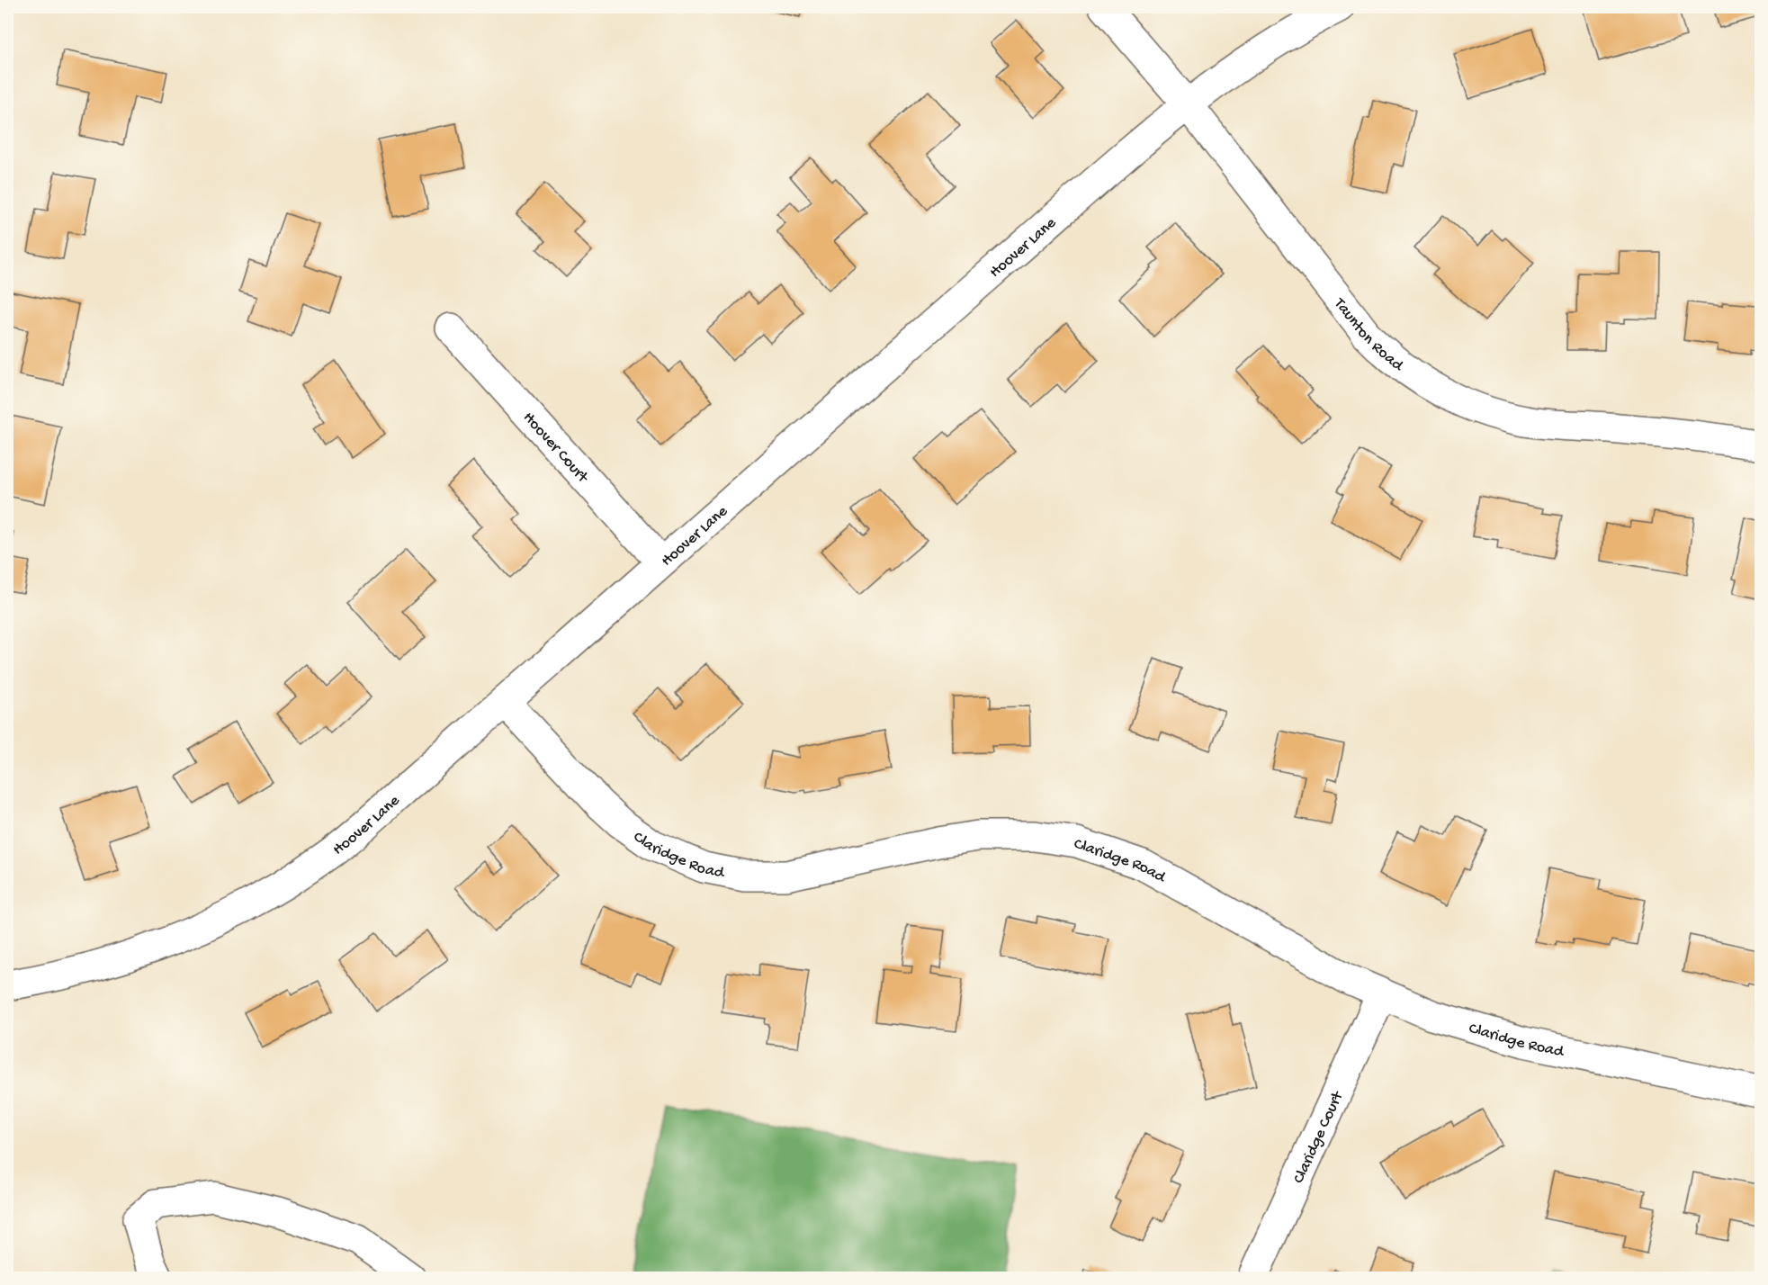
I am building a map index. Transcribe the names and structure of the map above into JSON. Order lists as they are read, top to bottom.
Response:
{
  "streets": {
    "street": [
      "Hoover Lane",
      "Taunton Road",
      "Hoover Court",
      "Claridge Road",
      "Claridge Court"
    ]
  },
  "crossings": [
    ["Hoover Lane", "Taunton Road"],
    ["Hoover Lane", "Hoover Court"],
    ["Hoover Lane", "Claridge Road"],
    ["Claridge Road", "Claridge Court"]
  ]
}
